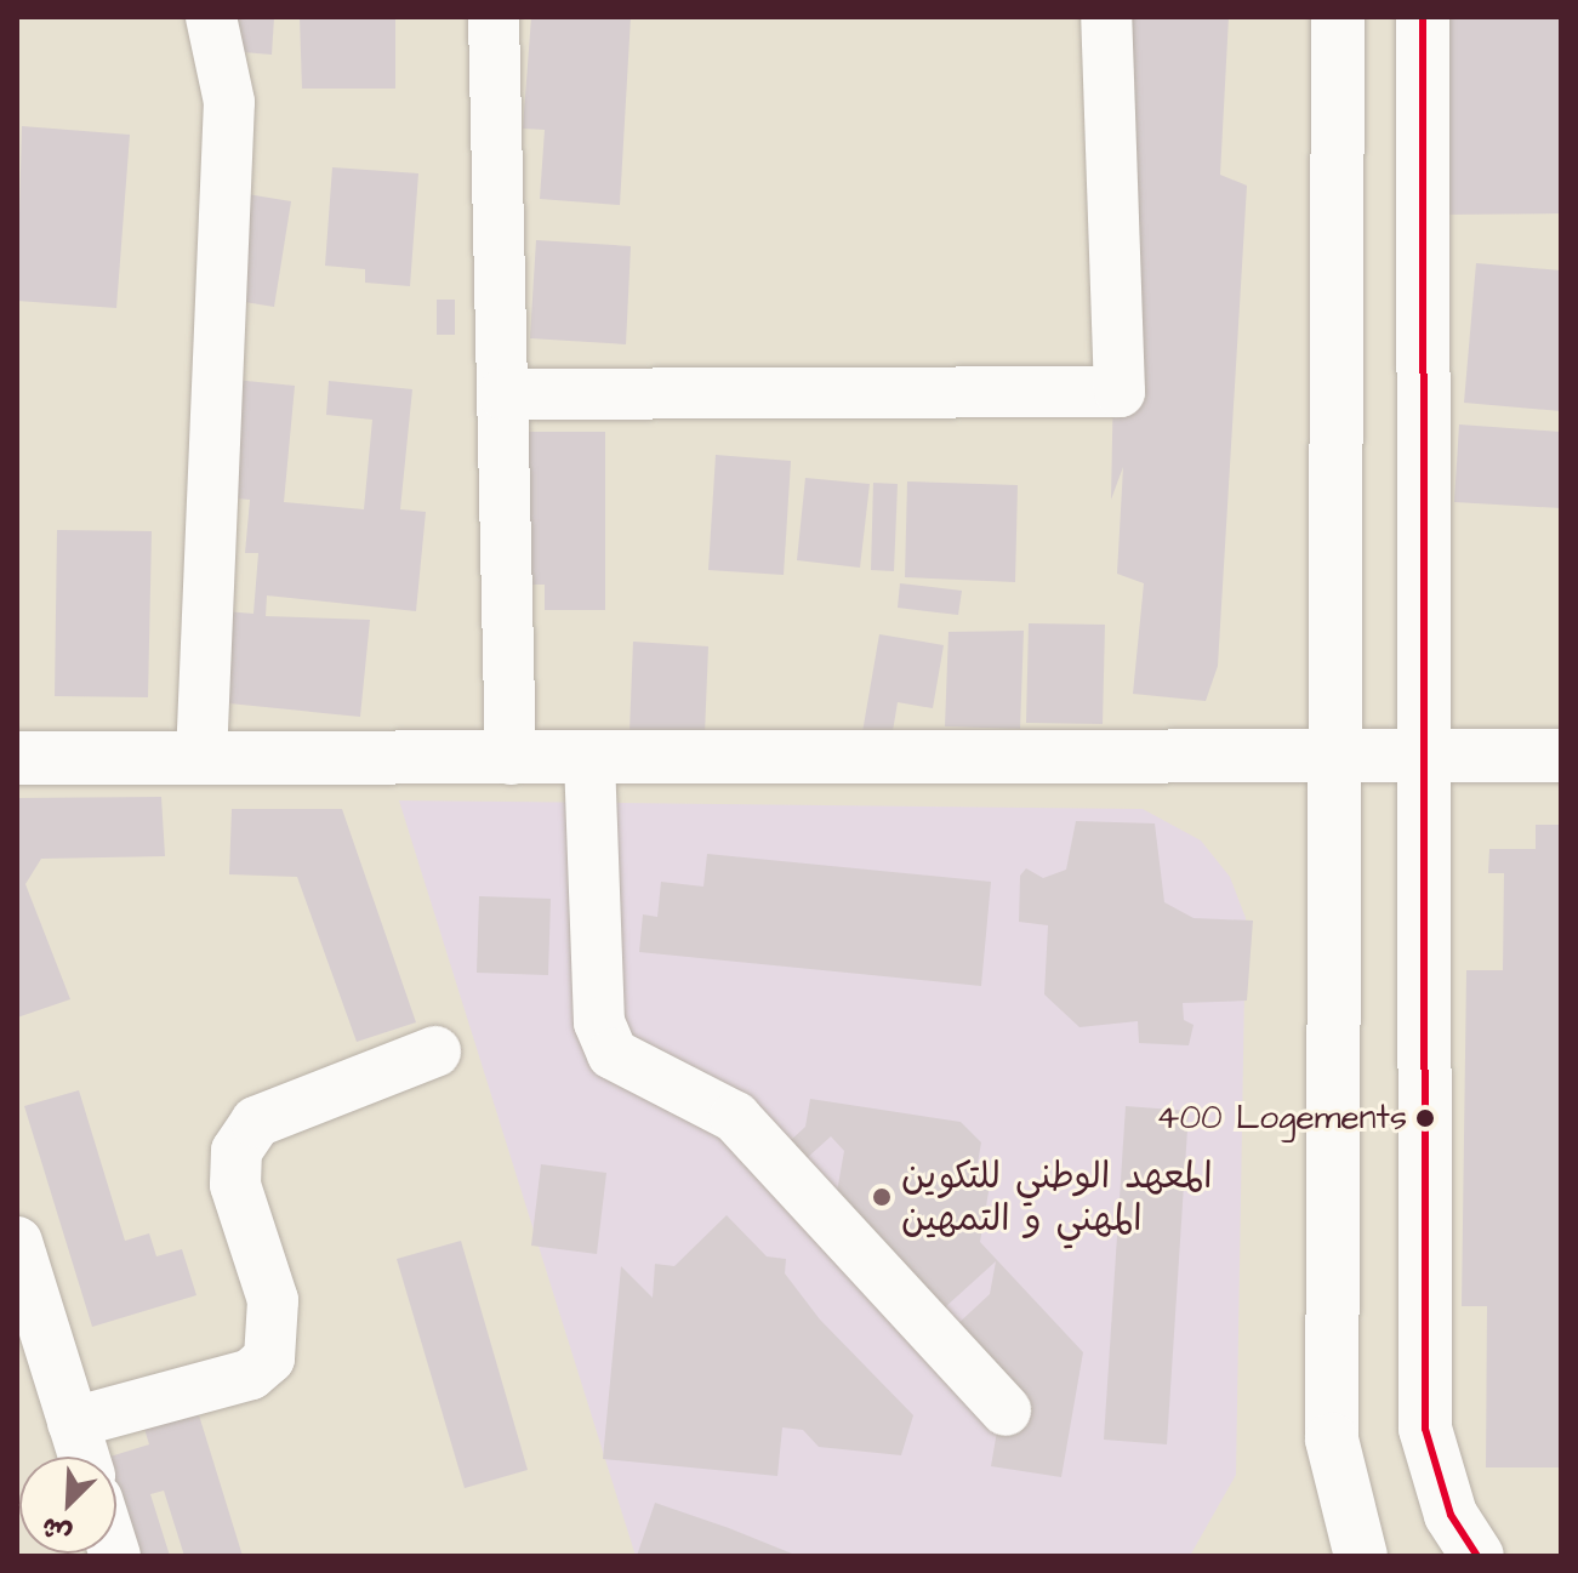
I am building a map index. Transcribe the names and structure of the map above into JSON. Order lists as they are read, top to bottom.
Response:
{
  "places": ["400 Logements", "المعهد الوطني للتكوين المهني و التمهين"],
  "north": "bottom left"
}
